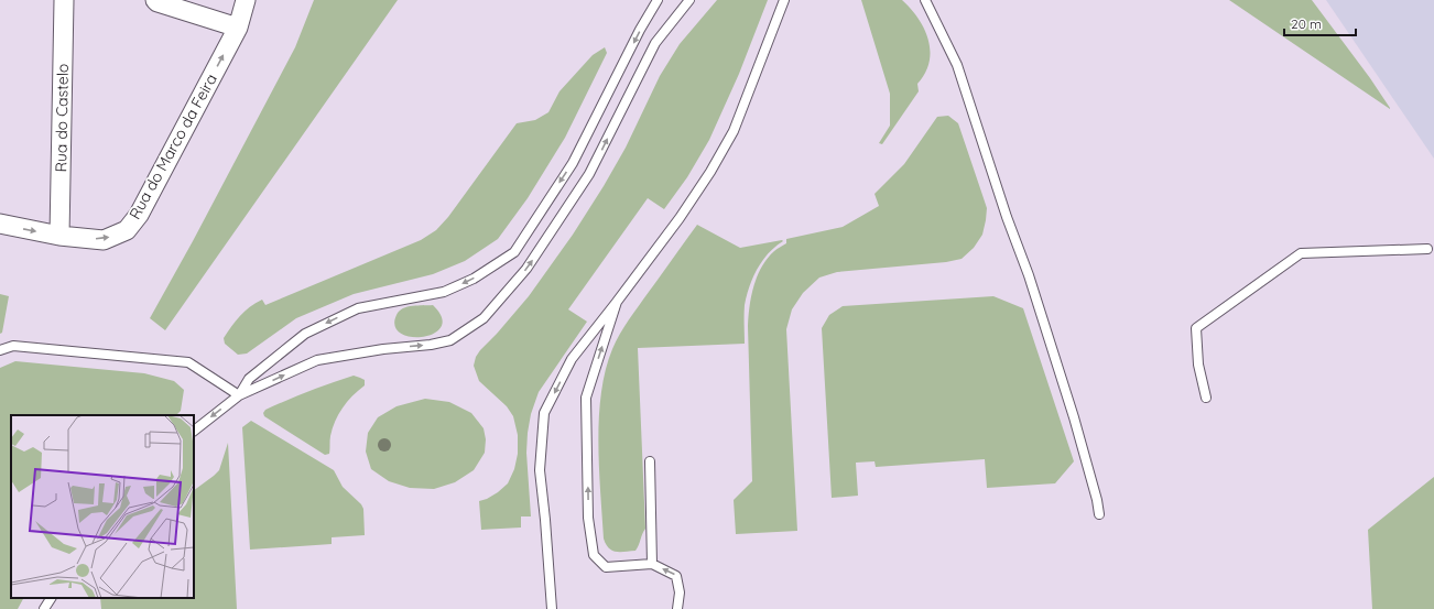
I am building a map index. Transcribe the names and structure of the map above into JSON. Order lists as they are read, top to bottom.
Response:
{
  "streets": {
    "street": ["Rua do Castelo", "Rua do Marco da Feira"]
  },
  "crossings": [
    ["Rua do Castelo", "Rua do Marco da Feira"]
  ],
  "one_way": ["Rua do Marco da Feira"],
  "scale_bar": "20 m"
}
